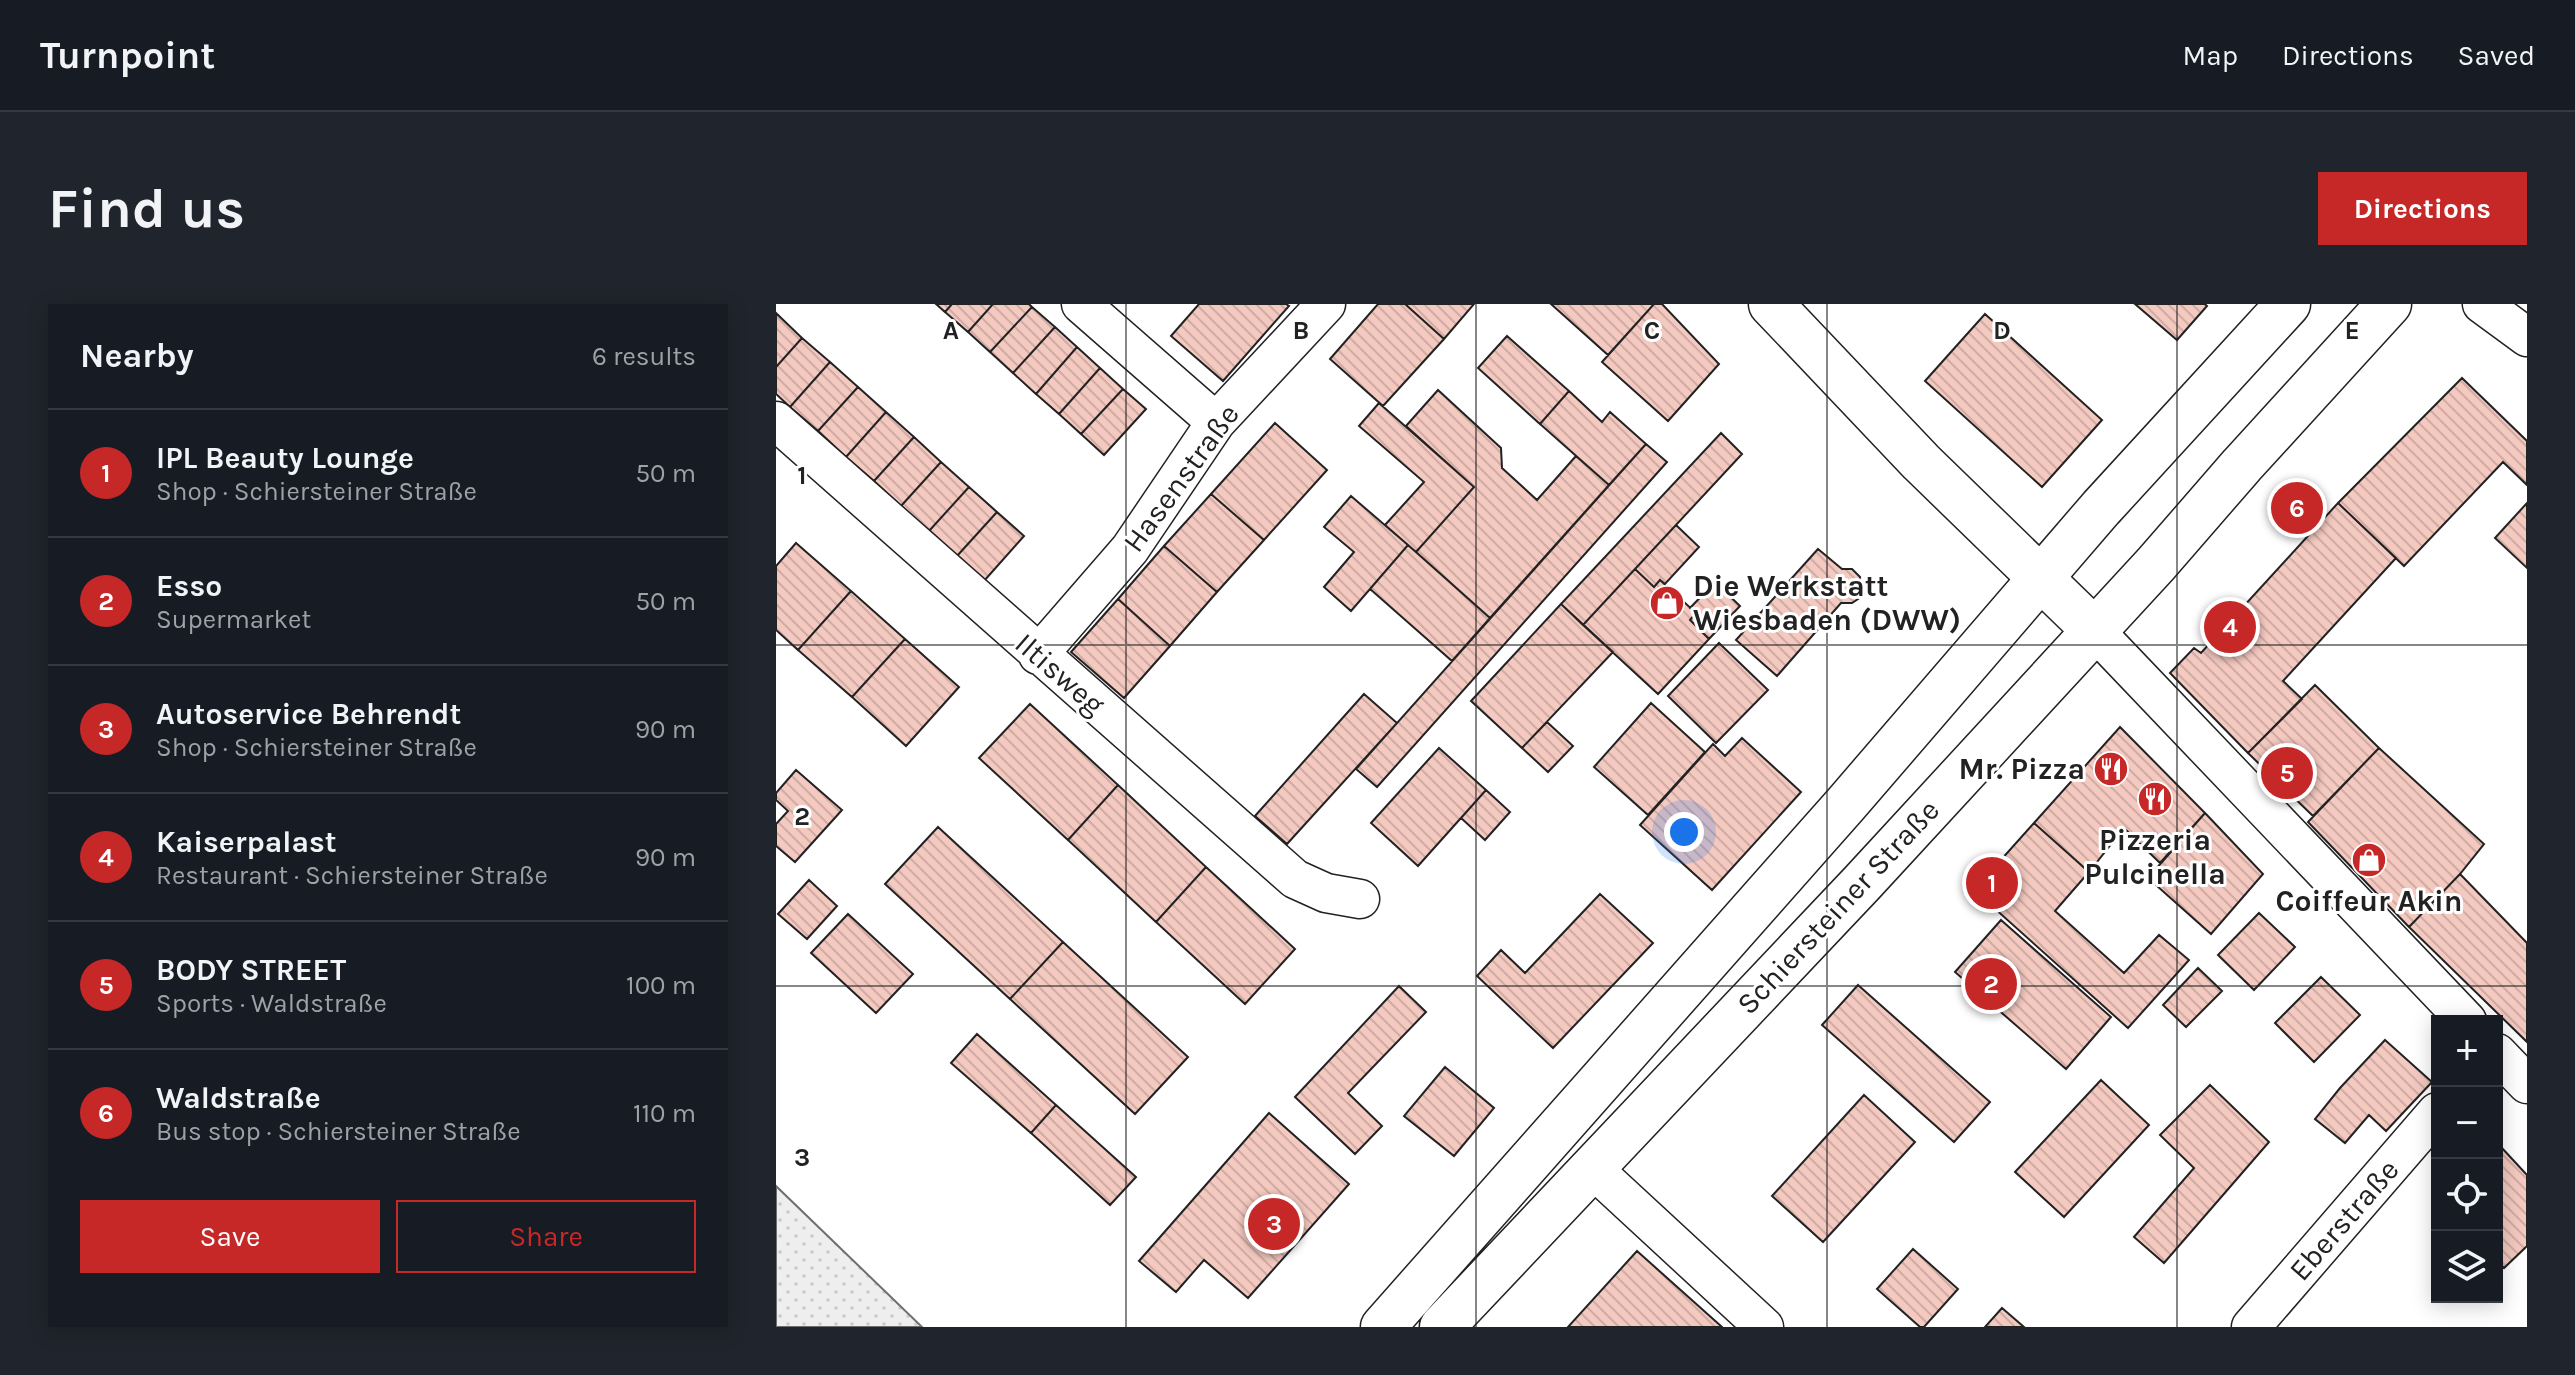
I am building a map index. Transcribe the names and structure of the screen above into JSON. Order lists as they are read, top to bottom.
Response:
{
  "streets": {
    "main road": ["Schiersteiner Straße"],
    "street": ["Hasenstraße", "Iltisweg", "Eberstraße"]
  },
  "crossings": [
    ["Hasenstraße", "Iltisweg"]
  ],
  "places": {
    "shop": ["Die Werkstatt Wiesbaden (DWW)", "Coiffeur Akin"],
    "restaurant": ["Mr. Pizza", "Pizzeria Pulcinella"]
  },
  "page": {
    "header": "Turnpoint",
    "nav": ["Map", "Directions", "Saved"],
    "buttons": [
      "Directions",
      ["Save", "Share"]
    ],
    "title": "Find us",
    "heading": ["Nearby", "6 results"],
    "list": [
      {
        "mark": "1",
        "name": "IPL Beauty Lounge",
        "note": "Shop · Schiersteiner Straße",
        "value": "50 m"
      },
      {
        "mark": "2",
        "name": "Esso",
        "note": "Supermarket",
        "value": "50 m"
      },
      {
        "mark": "3",
        "name": "Autoservice Behrendt",
        "note": "Shop · Schiersteiner Straße",
        "value": "90 m"
      },
      {
        "mark": "4",
        "name": "Kaiserpalast",
        "note": "Restaurant · Schiersteiner Straße",
        "value": "90 m"
      },
      {
        "mark": "5",
        "name": "BODY STREET",
        "note": "Sports · Waldstraße",
        "value": "100 m"
      },
      {
        "mark": "6",
        "name": "Waldstraße",
        "note": "Bus stop · Schiersteiner Straße",
        "value": "110 m"
      }
    ],
    "pins": [
      "6",
      "4",
      "5",
      "1",
      "2",
      "3"
    ],
    "map_buttons": ["+", "−"]
  },
  "grid": {
    "columns": [
      "A",
      "B",
      "C",
      "D",
      "E"
    ],
    "rows": ["1", "2", "3"]
  }
}
